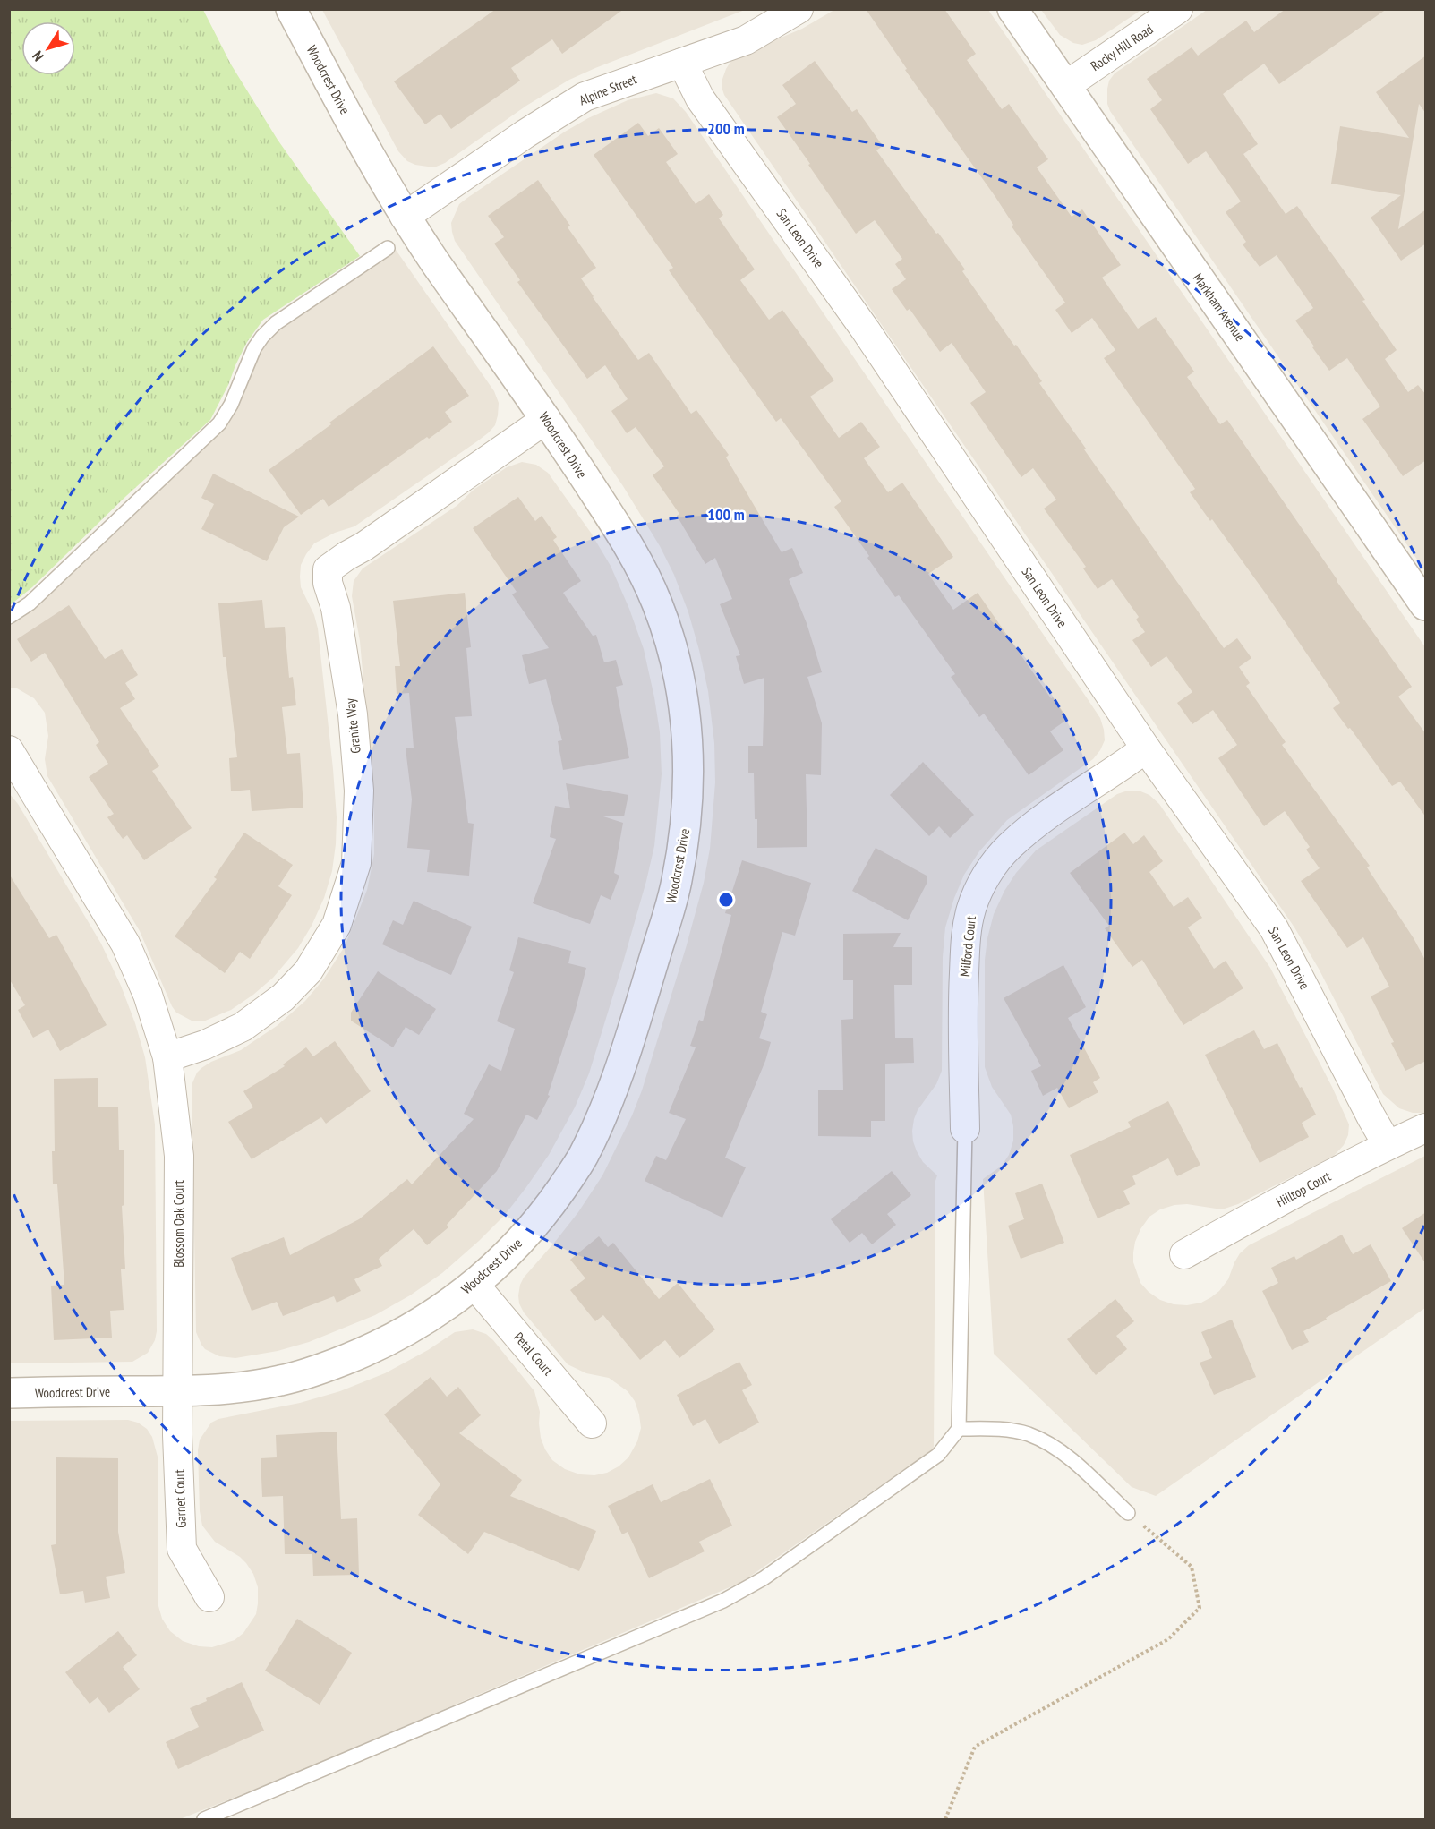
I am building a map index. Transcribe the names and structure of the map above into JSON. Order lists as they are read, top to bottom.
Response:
{
  "streets": {
    "street": [
      "Rocky Hill Road",
      "Woodcrest Drive",
      "Alpine Street",
      "San Leon Drive",
      "Markham Avenue",
      "Granite Way",
      "Milford Court",
      "Hilltop Court",
      "Blossom Oak Court",
      "Petal Court",
      "Garnet Court"
    ]
  },
  "crossings": [
    ["Rocky Hill Road", "Markham Avenue"],
    ["Woodcrest Drive", "Alpine Street"],
    ["Woodcrest Drive", "Granite Way"],
    ["Woodcrest Drive", "Blossom Oak Court"],
    ["Woodcrest Drive", "Petal Court"],
    ["Woodcrest Drive", "Garnet Court"],
    ["Alpine Street", "San Leon Drive"],
    ["San Leon Drive", "Milford Court"],
    ["San Leon Drive", "Hilltop Court"],
    ["Granite Way", "Blossom Oak Court"],
    ["Blossom Oak Court", "Garnet Court"]
  ],
  "north": "bottom left",
  "rings": ["200 m", "100 m"]
}
